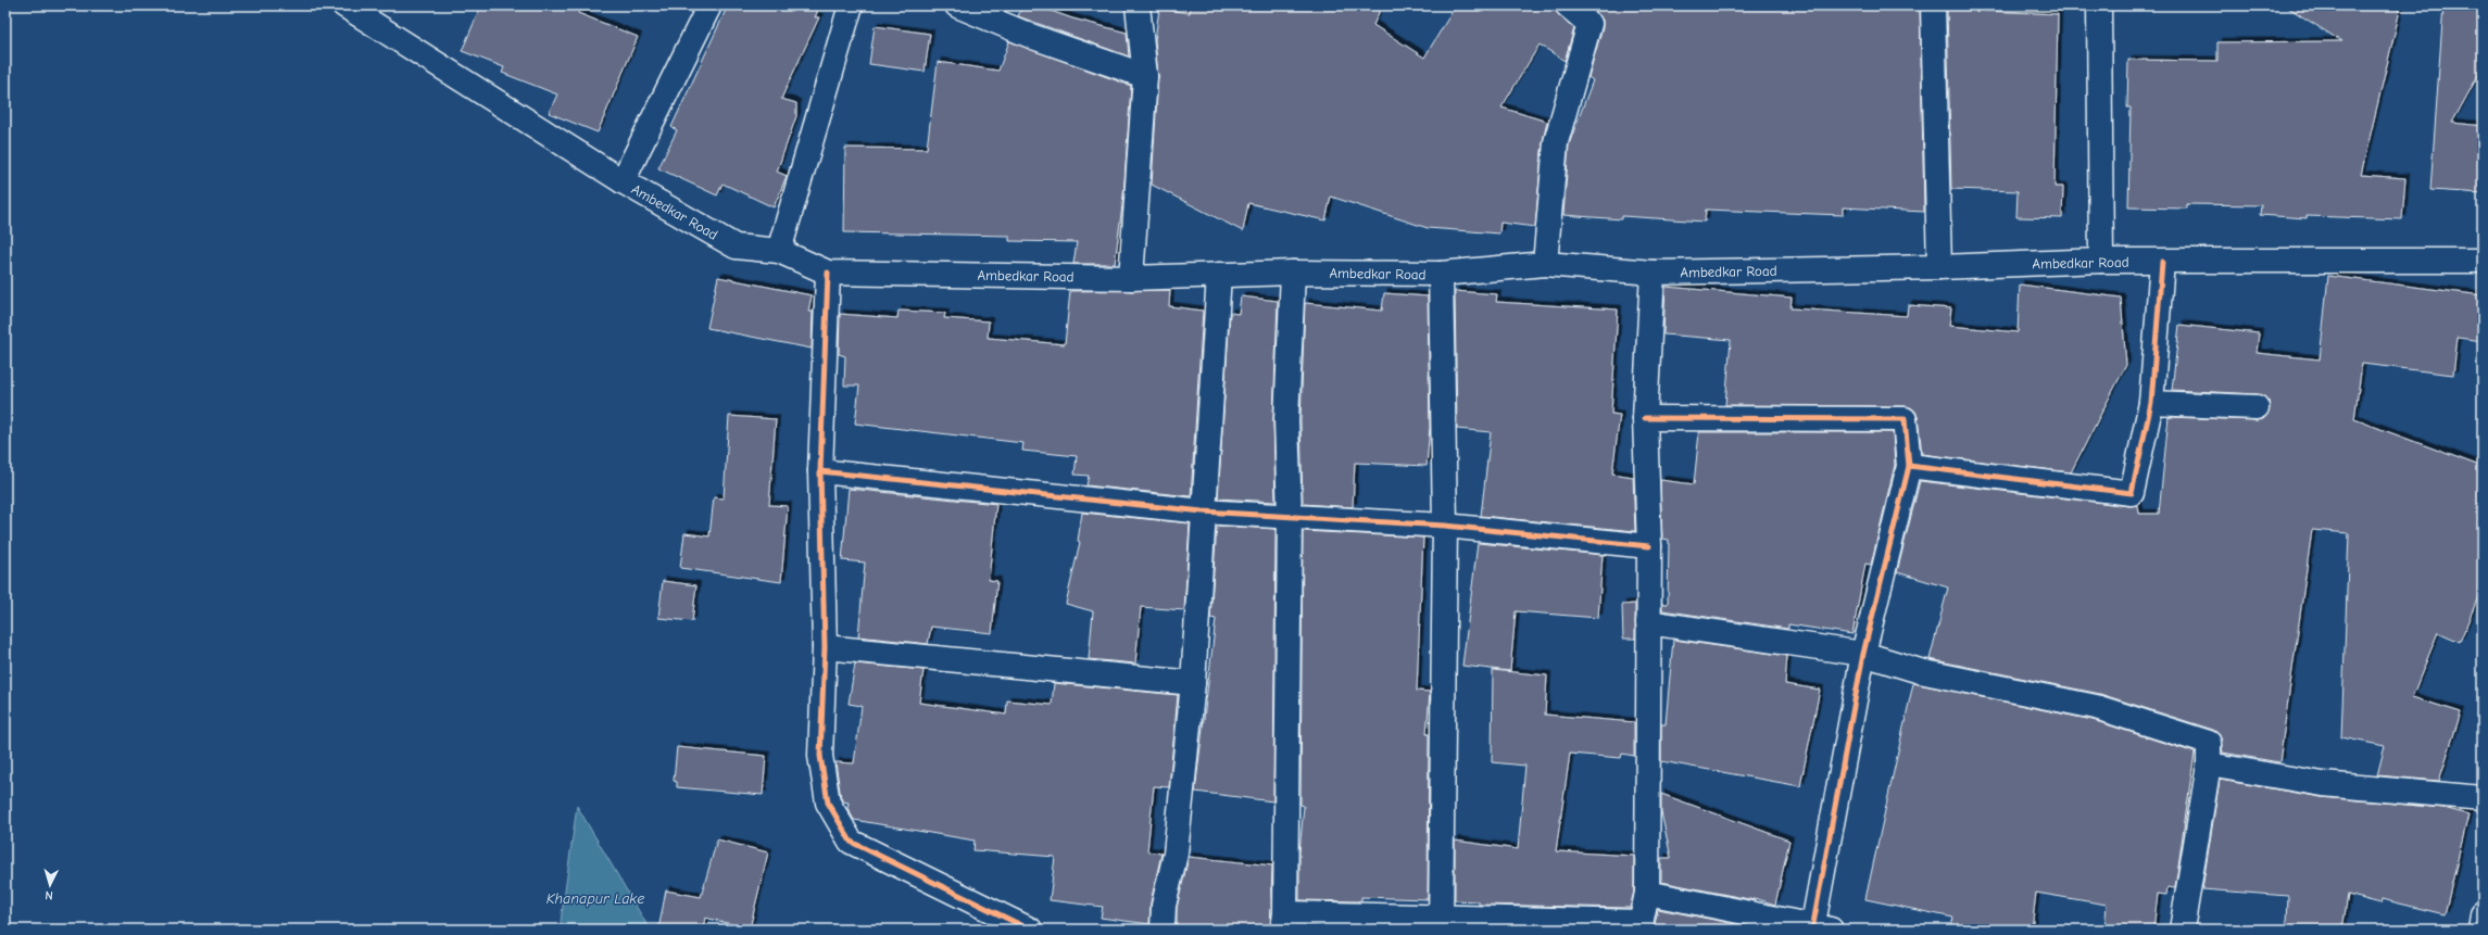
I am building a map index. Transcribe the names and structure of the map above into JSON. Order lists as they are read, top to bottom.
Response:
{
  "streets": {
    "street": ["Ambedkar Road"]
  },
  "water": ["Khanapur Lake"],
  "north": "bottom"
}
